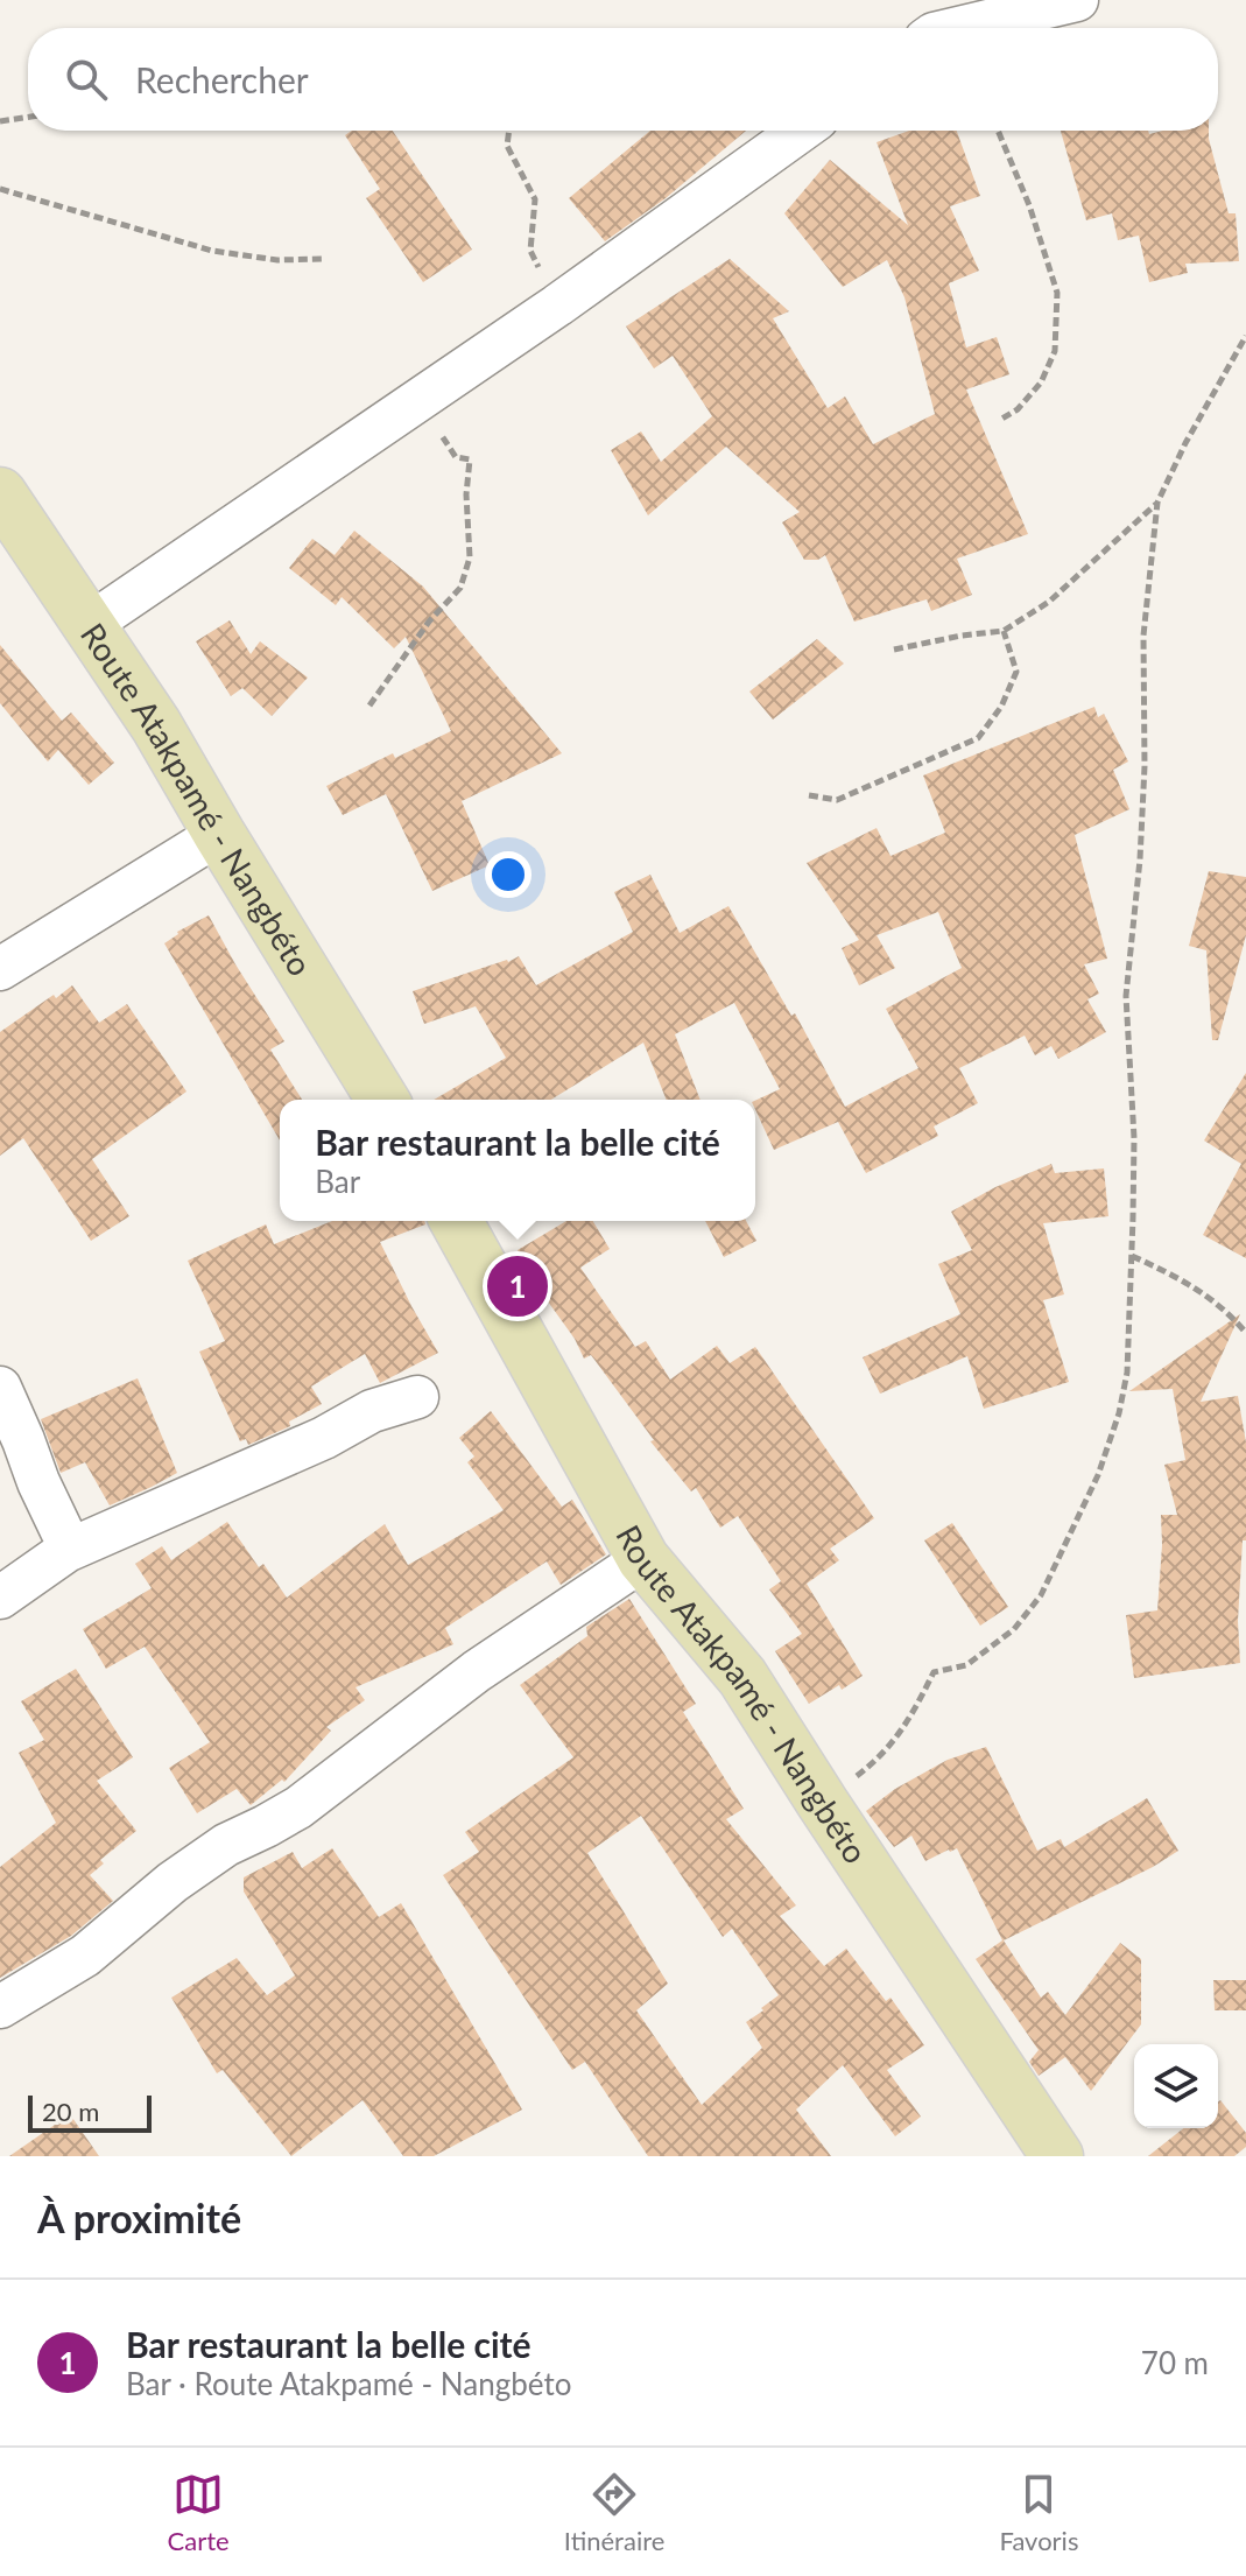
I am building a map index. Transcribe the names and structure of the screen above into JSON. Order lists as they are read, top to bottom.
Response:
{
  "streets": {
    "main road": ["Route Atakpamé - Nangbéto"]
  },
  "scale_bar": "20 m",
  "page": {
    "search": "Rechercher",
    "popup": ["Bar restaurant la belle cité", "Bar"],
    "pins": "1",
    "scale": "20 m",
    "heading": "À proximité",
    "list": [
      {
        "mark": "1",
        "name": "Bar restaurant la belle cité",
        "note": "Bar · Route Atakpamé - Nangbéto",
        "value": "70 m"
      }
    ],
    "nav": ["Carte", "Itinéraire", "Favoris"]
  }
}
